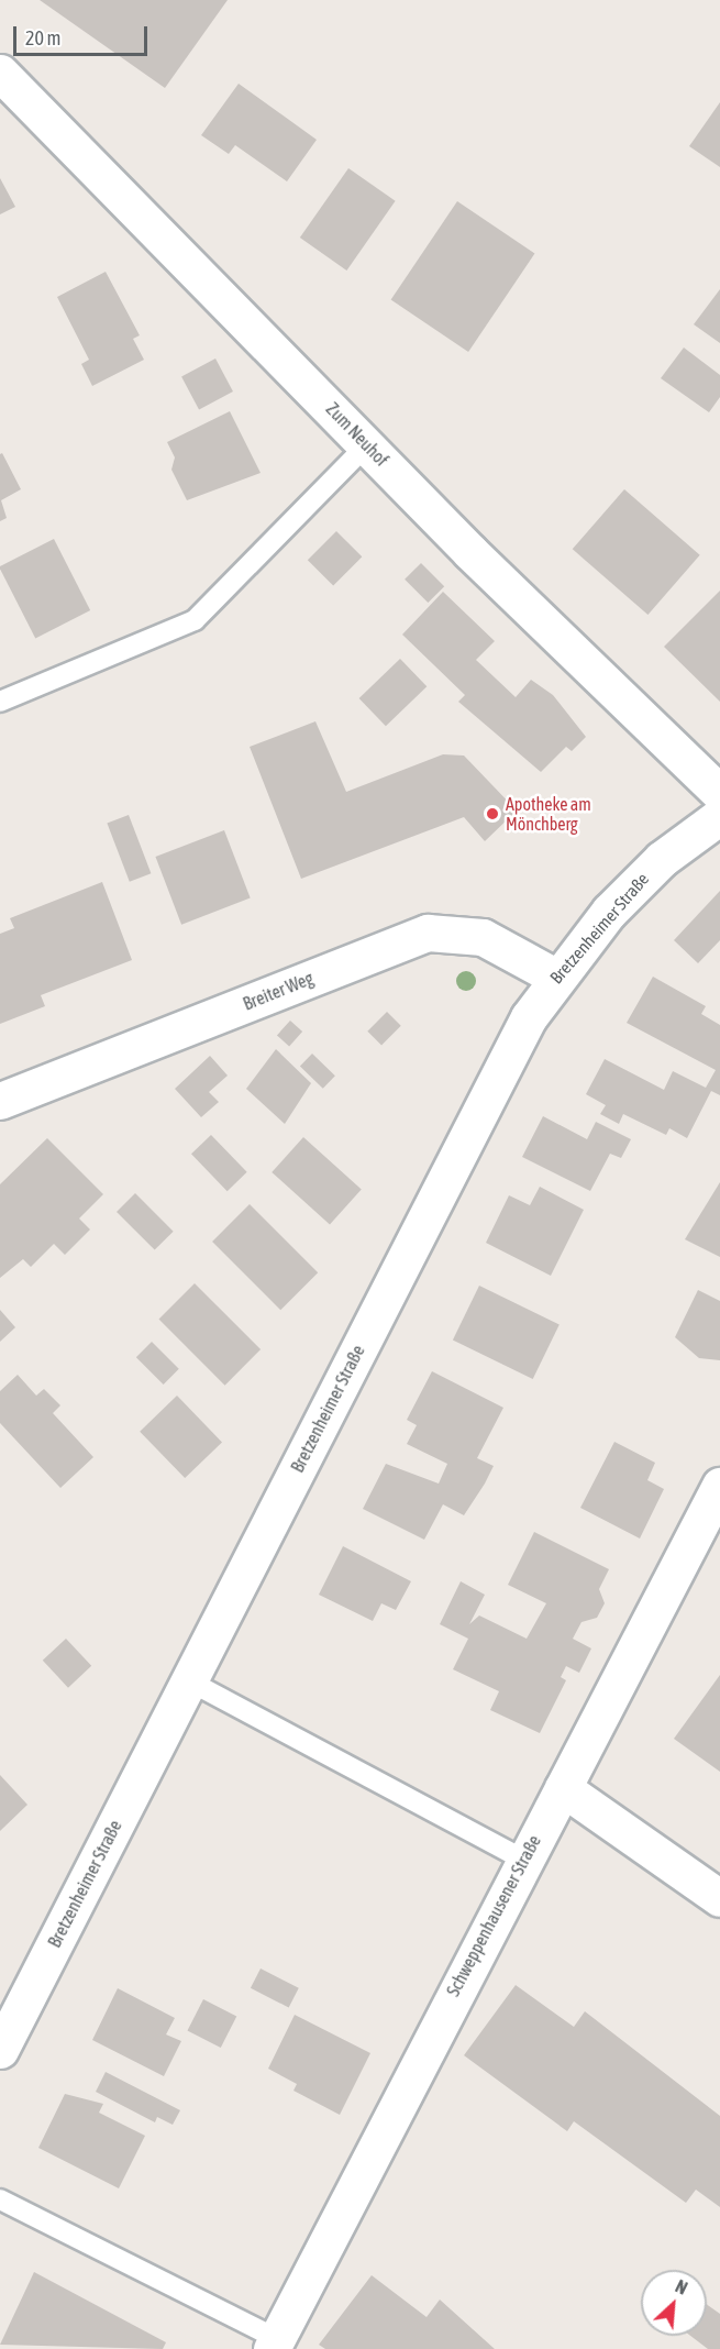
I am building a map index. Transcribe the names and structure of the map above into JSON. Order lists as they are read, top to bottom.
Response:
{
  "streets": {
    "street": [
      "Zum Neuhof",
      "Bretzenheimer Straße",
      "Breiter Weg",
      "Schweppenhausener Straße"
    ]
  },
  "crossings": [
    ["Bretzenheimer Straße", "Breiter Weg"]
  ],
  "places": ["Apotheke am Mönchberg"],
  "scale_bar": "20 m",
  "north": "top right"
}
